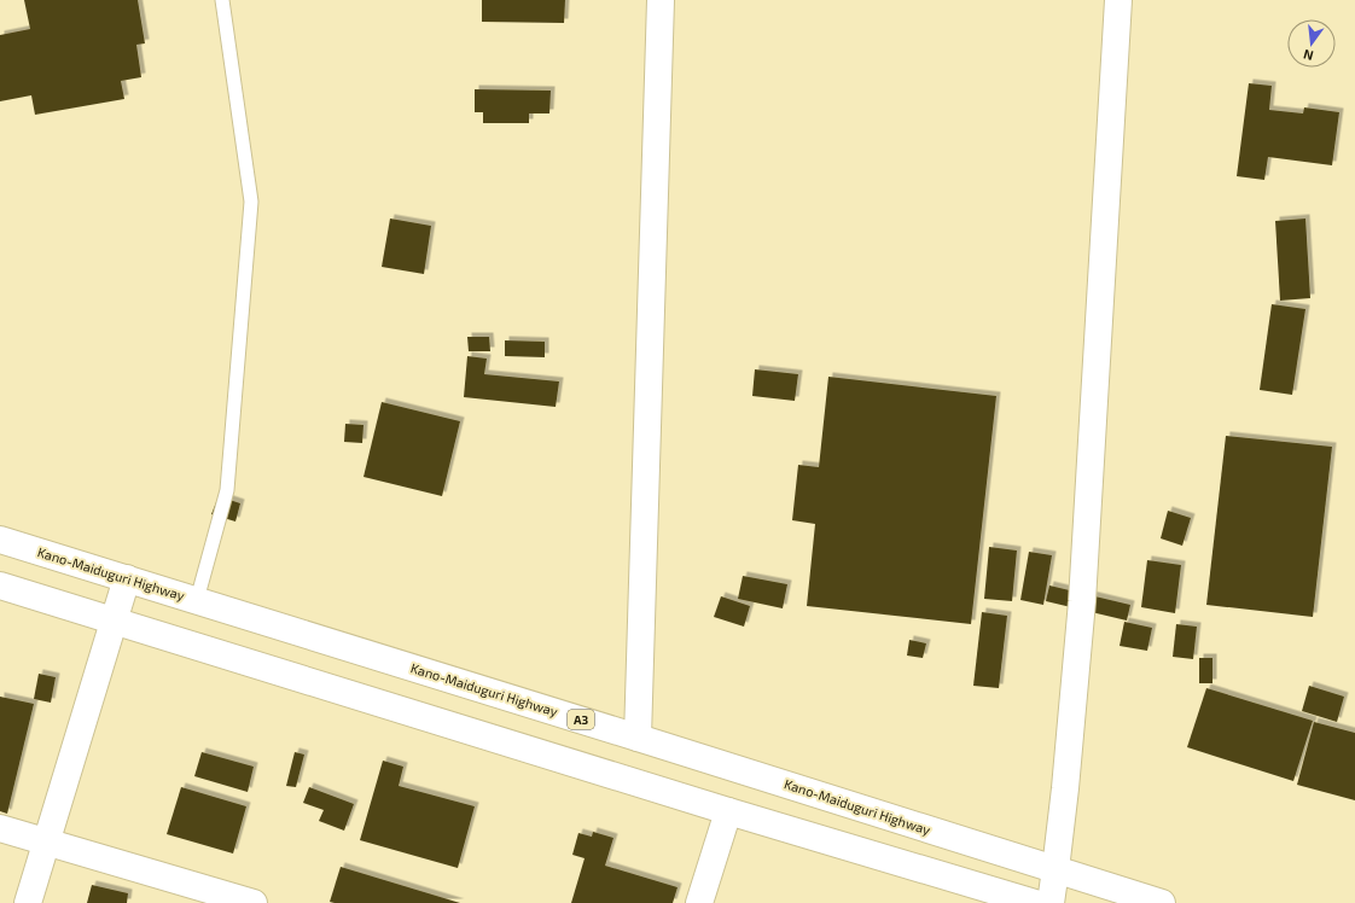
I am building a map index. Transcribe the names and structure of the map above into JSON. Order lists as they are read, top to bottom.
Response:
{
  "streets": {
    "main road": ["Kano-Maiduguri Highway", "A3"]
  },
  "north": "bottom"
}
